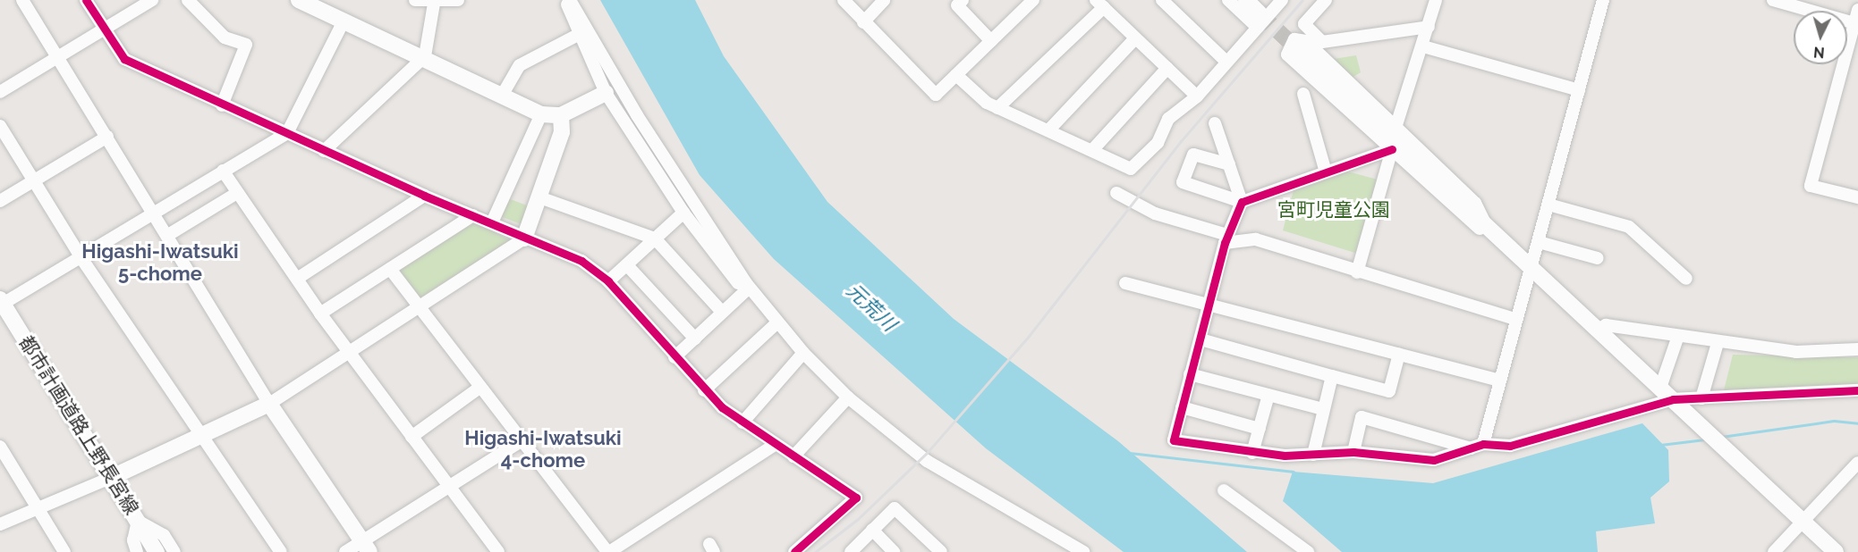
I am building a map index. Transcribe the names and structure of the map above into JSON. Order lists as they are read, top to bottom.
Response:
{
  "streets": {
    "street": ["都市計画道路上野長宮線"]
  },
  "districts": ["Higashi-Iwatsuki 5-chome", "Higashi-Iwatsuki 4-chome"],
  "water": ["元荒川"],
  "parks": ["宮町児童公園"],
  "north": "bottom"
}
